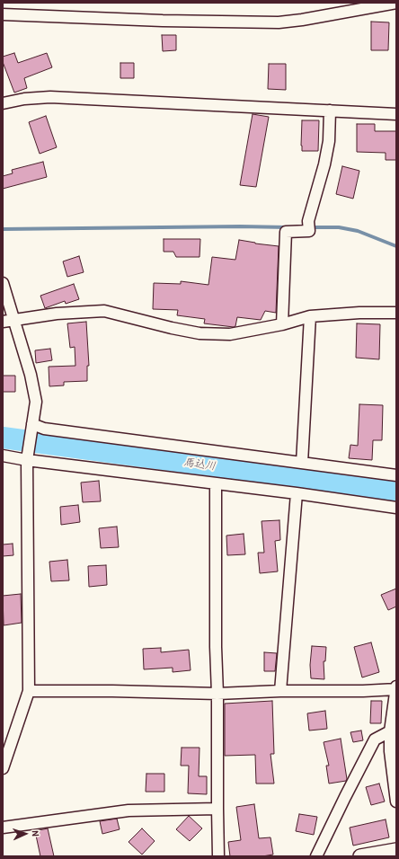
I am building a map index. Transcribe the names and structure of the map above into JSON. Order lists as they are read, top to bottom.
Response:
{
  "water": ["馬込川"],
  "north": "right"
}
